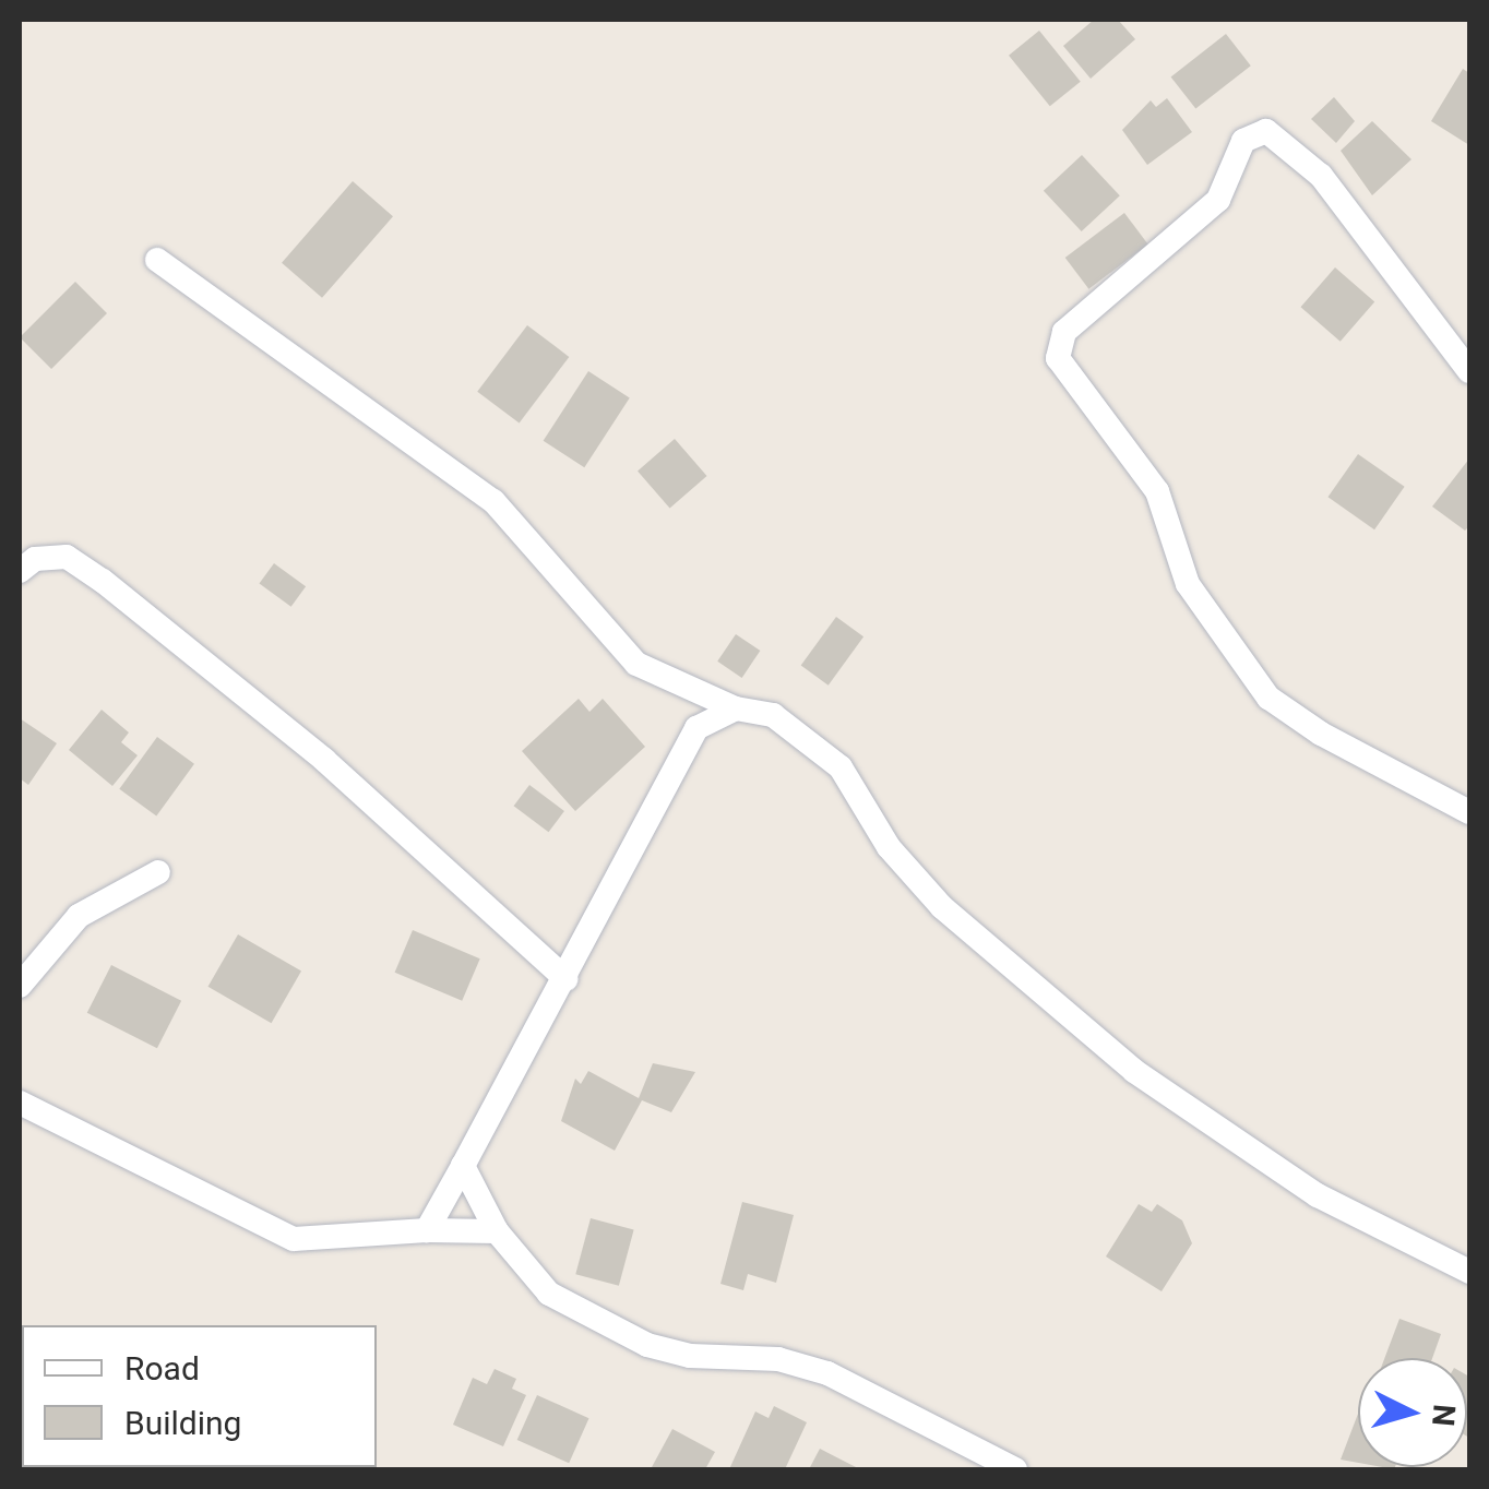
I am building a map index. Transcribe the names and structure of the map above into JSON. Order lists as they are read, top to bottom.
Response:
{
  "legend": ["Road", "Building"],
  "north": "right"
}
